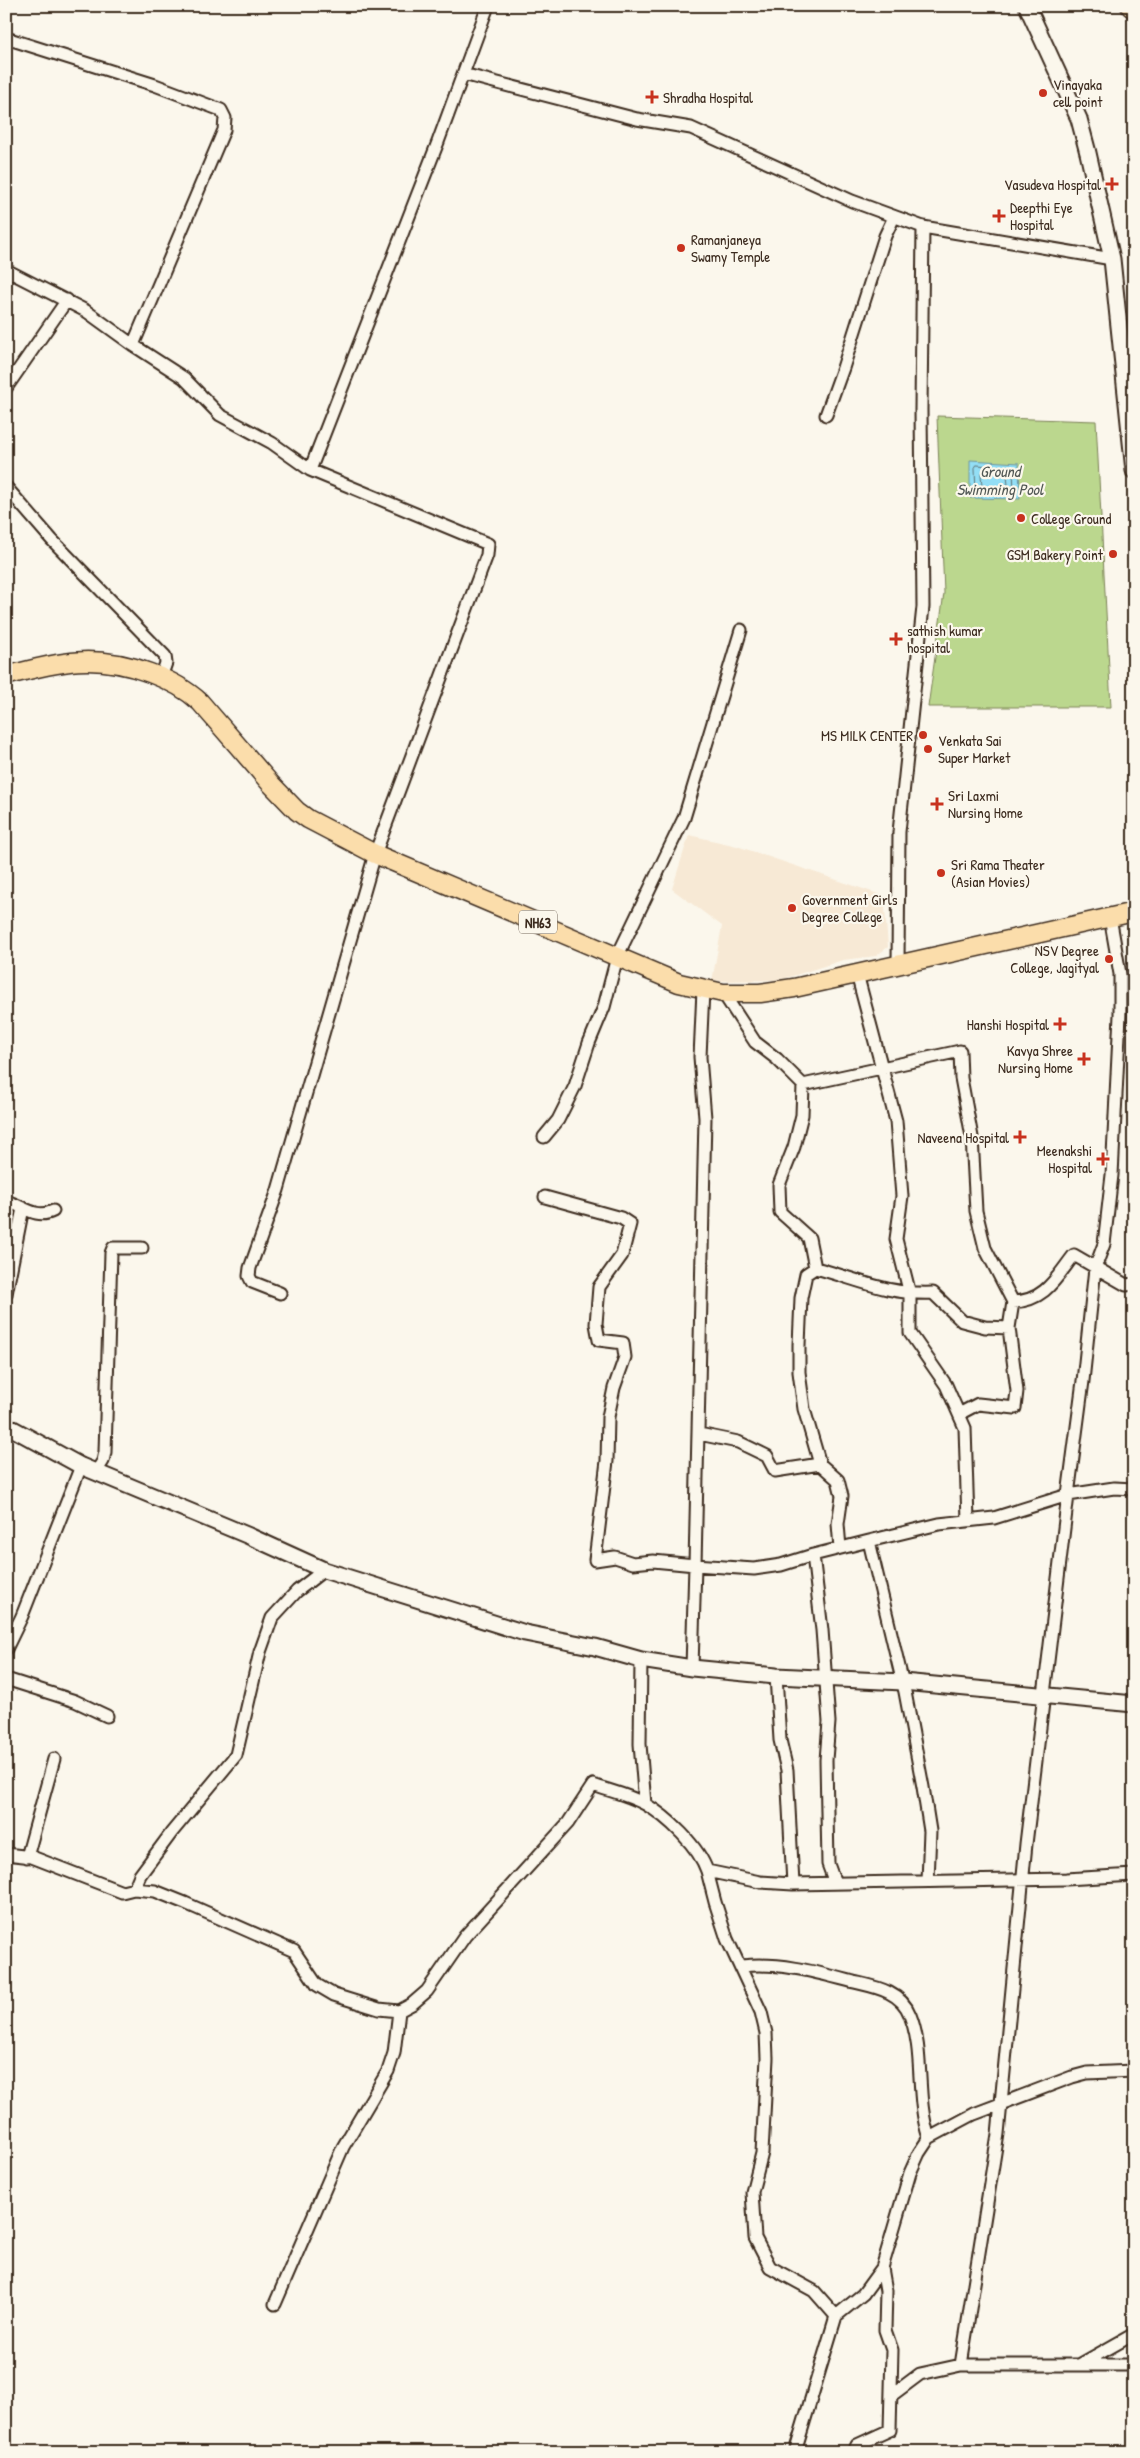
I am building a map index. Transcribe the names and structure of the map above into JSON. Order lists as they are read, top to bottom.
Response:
{
  "streets": {
    "main road": ["NH63"]
  },
  "water": ["Ground Swimming Pool"],
  "places": {
    "other": [
      "Vinayaka cell point",
      "Ramanjaneya Swamy Temple",
      "College Ground",
      "GSM Bakery Point",
      "MS MILK CENTER",
      "Venkata Sai Super Market",
      "Sri Rama Theater (Asian Movies)",
      "Government Girls Degree College",
      "NSV Degree College, Jagityal"
    ],
    "health": [
      "Shradha Hospital",
      "Vasudeva Hospital",
      "Deepthi Eye Hospital",
      "sathish kumar hospital",
      "Sri Laxmi Nursing Home",
      "Hanshi Hospital",
      "Kavya Shree Nursing Home",
      "Naveena Hospital",
      "Meenakshi Hospital"
    ]
  }
}
